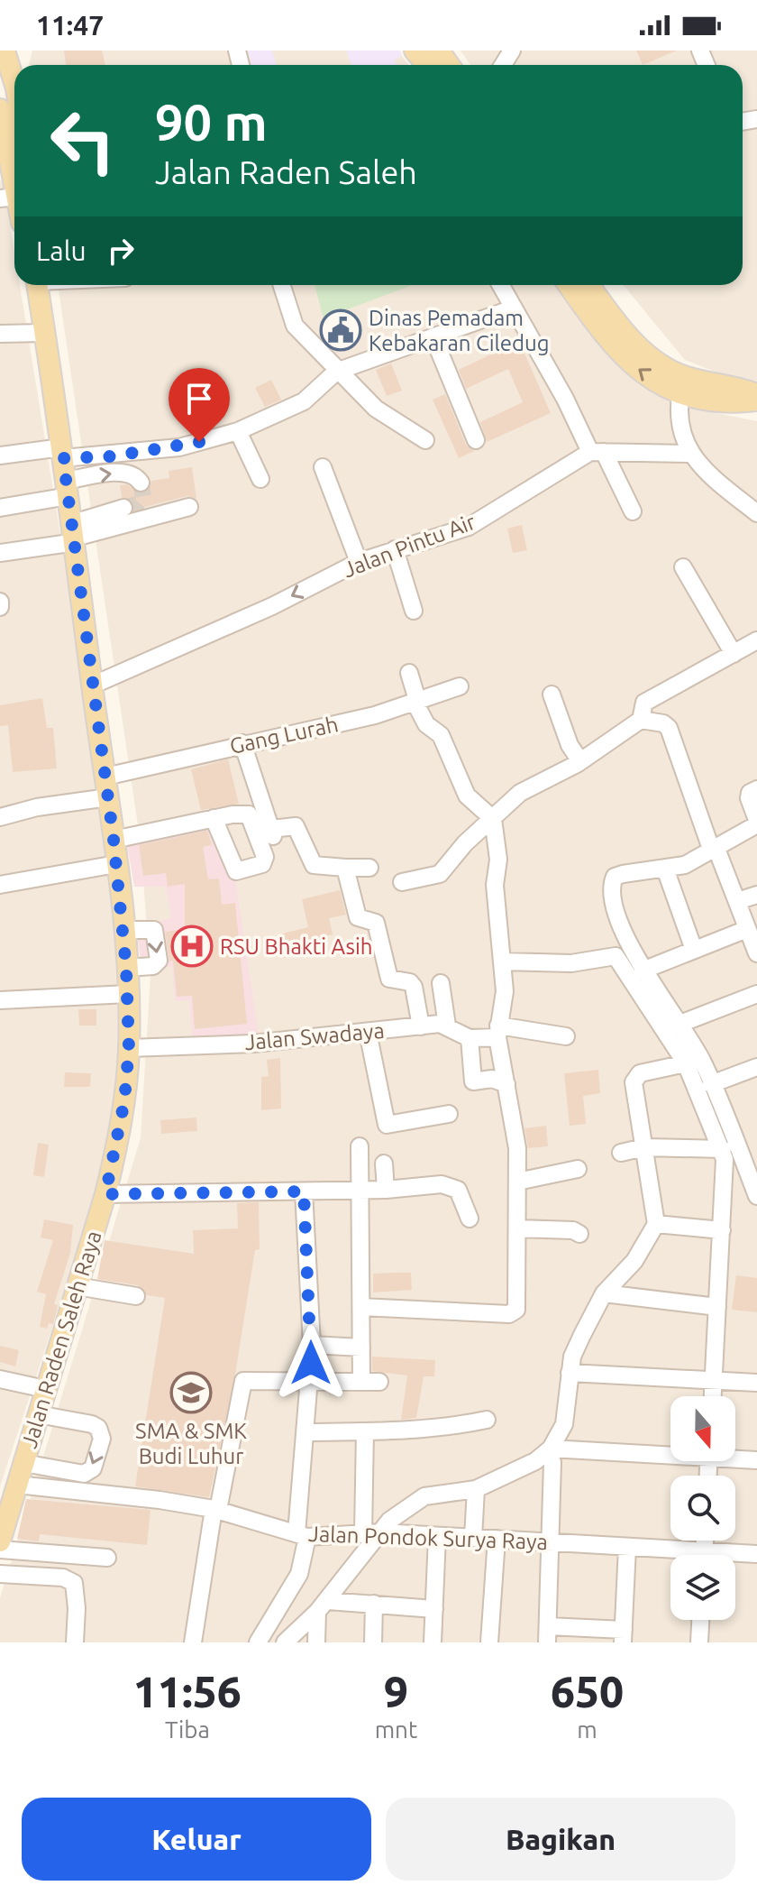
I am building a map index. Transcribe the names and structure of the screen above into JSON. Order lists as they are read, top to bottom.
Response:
{
  "streets": {
    "main road": ["Jalan Raden Saleh Raya"],
    "street": [
      "Jalan Pintu Air",
      "Gang Lurah",
      "Jalan Swadaya",
      "Jalan Pondok Surya Raya"
    ]
  },
  "crossings": [
    ["Jalan Pintu Air", "Jalan Raden Saleh Raya"],
    ["Gang Lurah", "Jalan Raden Saleh Raya"],
    ["Jalan Swadaya", "Jalan Raden Saleh Raya"],
    ["Jalan Raden Saleh Raya", "Jalan Pondok Surya Raya"]
  ],
  "places": {
    "public building": ["Dinas Pemadam Kebakaran Ciledug"],
    "hospital": ["RSU Bhakti Asih"],
    "school or university": ["SMA & SMK Budi Luhur"]
  },
  "north": "bottom",
  "page": {
    "status": "11:47",
    "turn": ["90 m", "Jalan Raden Saleh"],
    "then": "Lalu",
    "eta": [
      "11:56",
      "Tiba",
      "9",
      "mnt",
      "650",
      "m"
    ],
    "buttons": ["Keluar", "Bagikan"]
  }
}
